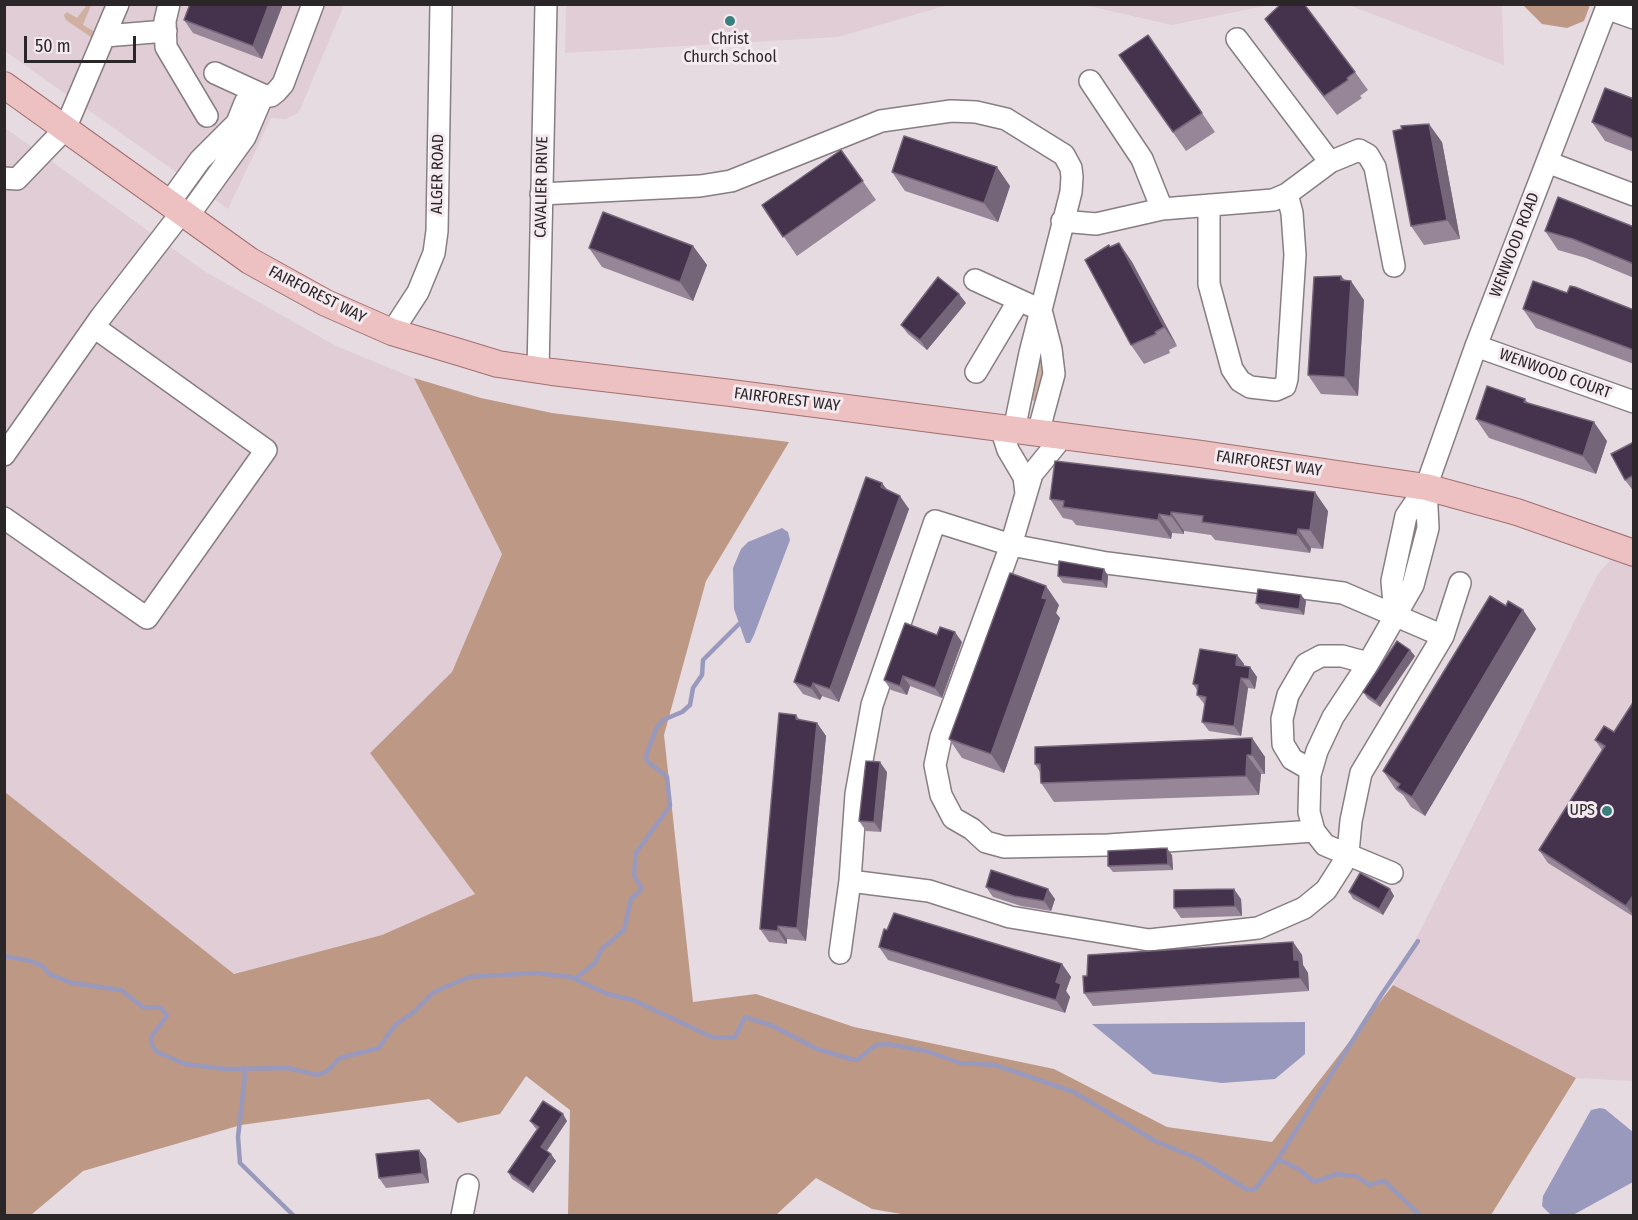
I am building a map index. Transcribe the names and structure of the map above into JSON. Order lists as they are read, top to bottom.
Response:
{
  "streets": {
    "main road": ["FAIRFOREST WAY"],
    "street": [
      "ALGER ROAD",
      "CAVALIER DRIVE",
      "WENWOOD ROAD",
      "WENWOOD COURT"
    ]
  },
  "crossings": [
    ["ALGER ROAD", "FAIRFOREST WAY"],
    ["CAVALIER DRIVE", "FAIRFOREST WAY"],
    ["WENWOOD ROAD", "FAIRFOREST WAY"],
    ["WENWOOD ROAD", "WENWOOD COURT"]
  ],
  "places": ["Christ Church School", "UPS"],
  "scale_bar": "50 m"
}
